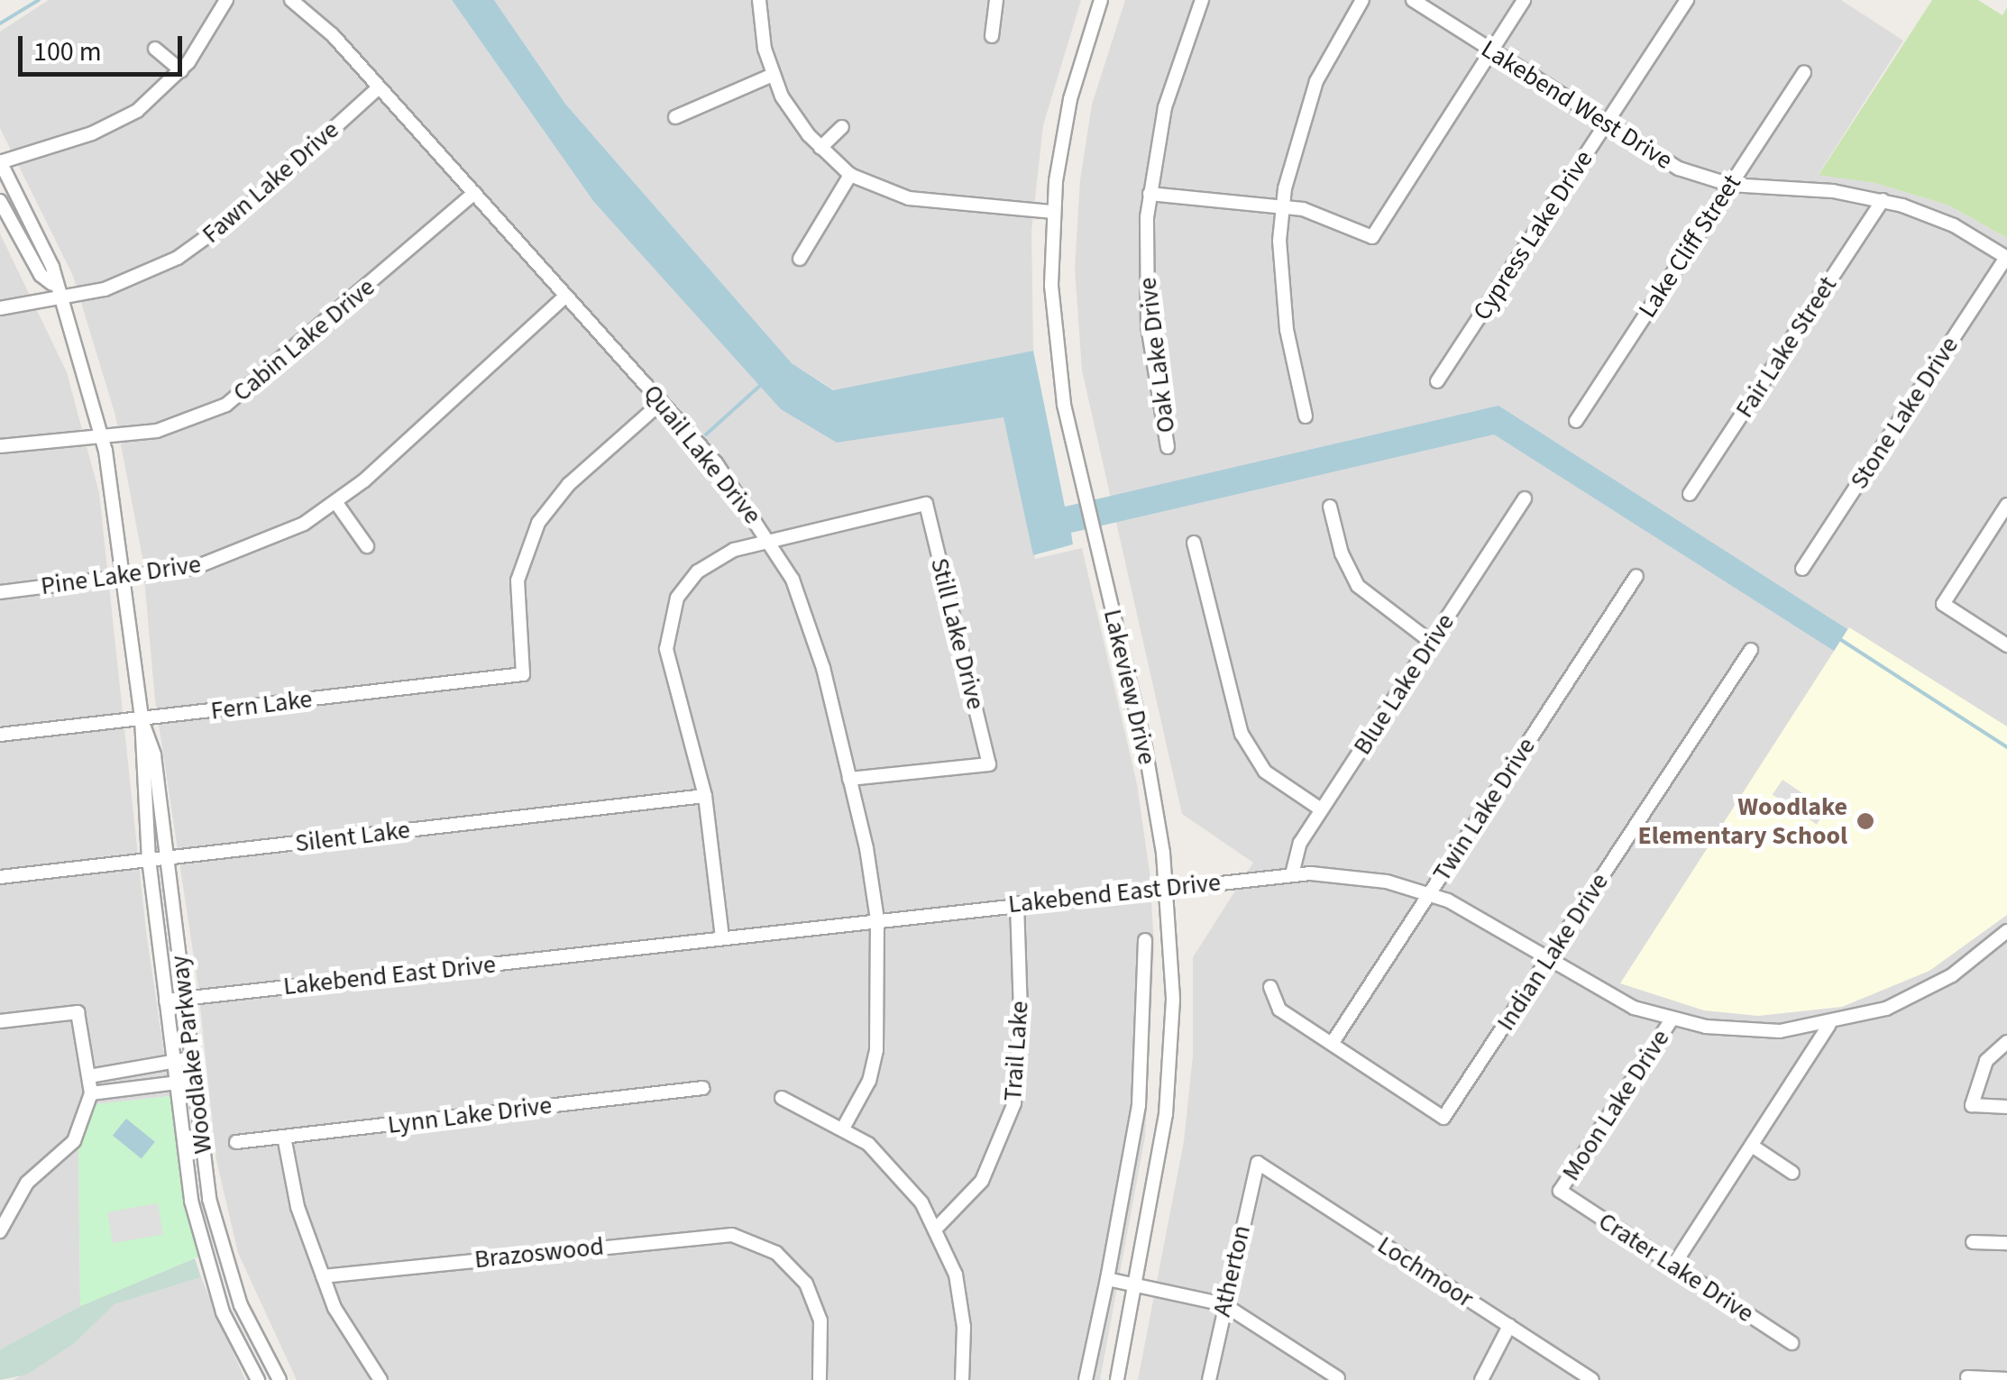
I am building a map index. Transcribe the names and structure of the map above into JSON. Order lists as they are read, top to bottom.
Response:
{
  "streets": {
    "street": [
      "Lakebend West Drive",
      "Fawn Lake Drive",
      "Cypress Lake Drive",
      "Lake Cliff Street",
      "Cabin Lake Drive",
      "Fair Lake Street",
      "Oak Lake Drive",
      "Stone Lake Drive",
      "Quail Lake Drive",
      "Pine Lake Drive",
      "Still Lake Drive",
      "Blue Lake Drive",
      "Lakeview Drive",
      "Fern Lake",
      "Twin Lake Drive",
      "Silent Lake",
      "Lakebend East Drive",
      "Indian Lake Drive",
      "Trail Lake",
      "Woodlake Parkway",
      "Moon Lake Drive",
      "Lynn Lake Drive",
      "Brazoswood",
      "Crater Lake Drive",
      "Atherton",
      "Lochmoor"
    ]
  },
  "crossings": [
    ["Lakebend West Drive", "Cypress Lake Drive"],
    ["Lakebend West Drive", "Lake Cliff Street"],
    ["Lakebend West Drive", "Fair Lake Street"],
    ["Lakebend West Drive", "Stone Lake Drive"],
    ["Fawn Lake Drive", "Quail Lake Drive"],
    ["Fawn Lake Drive", "Woodlake Parkway"],
    ["Cabin Lake Drive", "Quail Lake Drive"],
    ["Cabin Lake Drive", "Woodlake Parkway"],
    ["Quail Lake Drive", "Pine Lake Drive"],
    ["Quail Lake Drive", "Still Lake Drive"],
    ["Quail Lake Drive", "Fern Lake"],
    ["Quail Lake Drive", "Lakebend East Drive"],
    ["Pine Lake Drive", "Woodlake Parkway"],
    ["Blue Lake Drive", "Lakebend East Drive"],
    ["Lakeview Drive", "Lakebend East Drive"],
    ["Fern Lake", "Woodlake Parkway"],
    ["Twin Lake Drive", "Lakebend East Drive"],
    ["Twin Lake Drive", "Indian Lake Drive"],
    ["Silent Lake", "Woodlake Parkway"],
    ["Lakebend East Drive", "Indian Lake Drive"],
    ["Lakebend East Drive", "Trail Lake"],
    ["Lakebend East Drive", "Woodlake Parkway"],
    ["Lakebend East Drive", "Moon Lake Drive"],
    ["Moon Lake Drive", "Crater Lake Drive"],
    ["Atherton", "Lochmoor"]
  ],
  "places": ["Woodlake Elementary School"],
  "scale_bar": "100 m"
}
